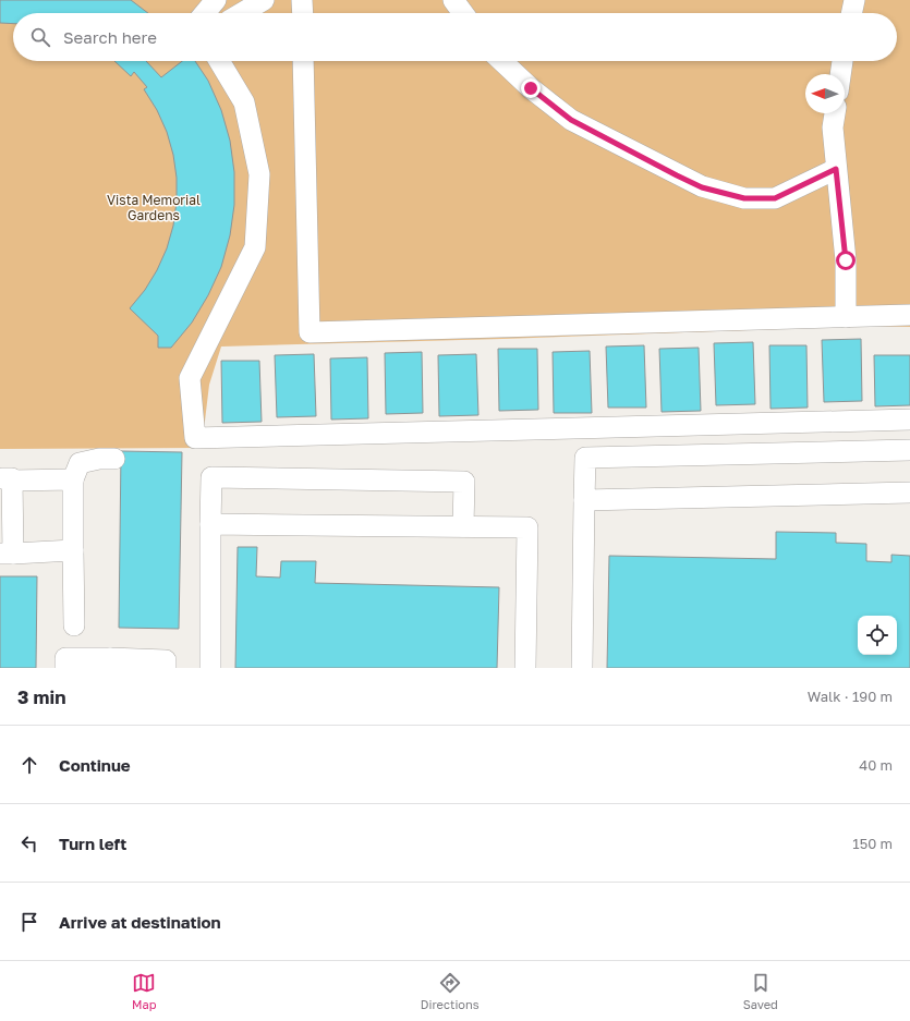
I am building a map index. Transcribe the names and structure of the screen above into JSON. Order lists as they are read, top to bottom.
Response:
{
  "parks": ["Vista Memorial Gardens"],
  "north": "left",
  "page": {
    "search": "Search here",
    "heading": ["3 min", "Walk · 190 m"],
    "list": [
      ["Continue", "40 m"],
      ["Turn left", "150 m"],
      "Arrive at destination"
    ],
    "nav": ["Map", "Directions", "Saved"]
  }
}
